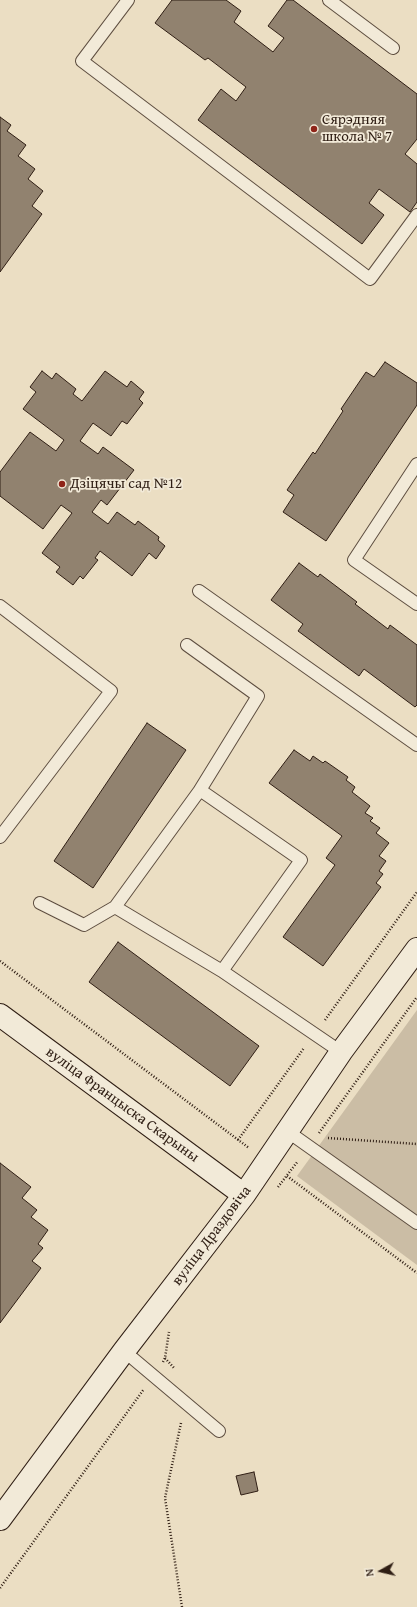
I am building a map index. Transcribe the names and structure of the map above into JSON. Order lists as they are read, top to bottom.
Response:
{
  "streets": {
    "street": ["вуліца Францыска Скарыны", "вуліца Драздовіча"]
  },
  "crossings": [
    ["вуліца Францыска Скарыны", "вуліца Драздовіча"]
  ],
  "places": ["Сярэдняя школа № 7", "Дзіцячы сад №12"],
  "north": "left"
}
